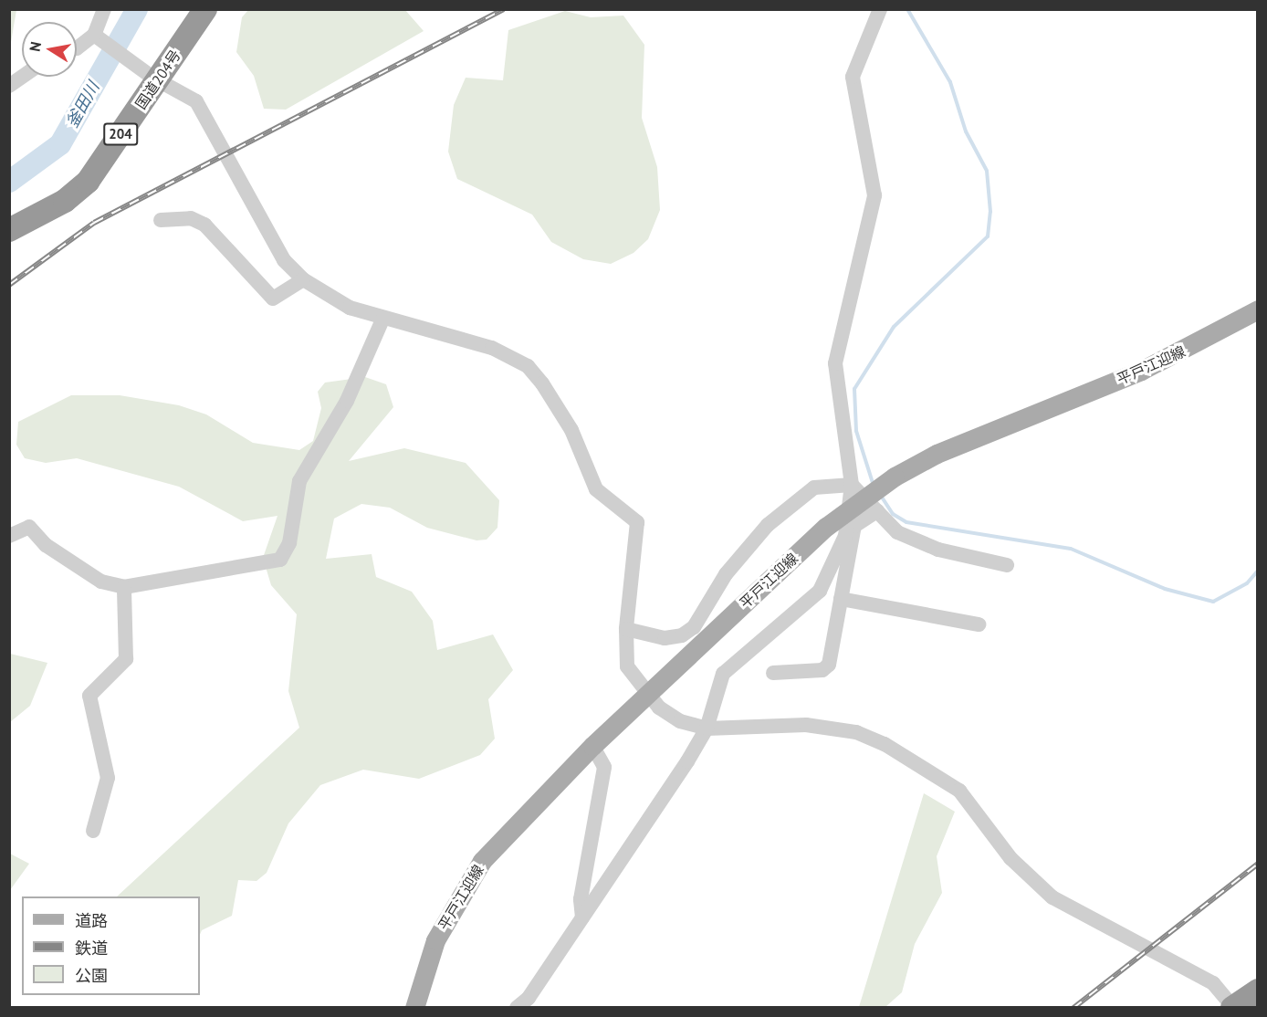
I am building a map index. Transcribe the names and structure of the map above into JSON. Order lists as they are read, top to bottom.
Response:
{
  "streets": {
    "highway": ["国道204号", "204"],
    "main road": ["平戸江迎線"]
  },
  "water": ["釜田川"],
  "legend": ["道路", "鉄道", "公園"],
  "north": "left"
}
